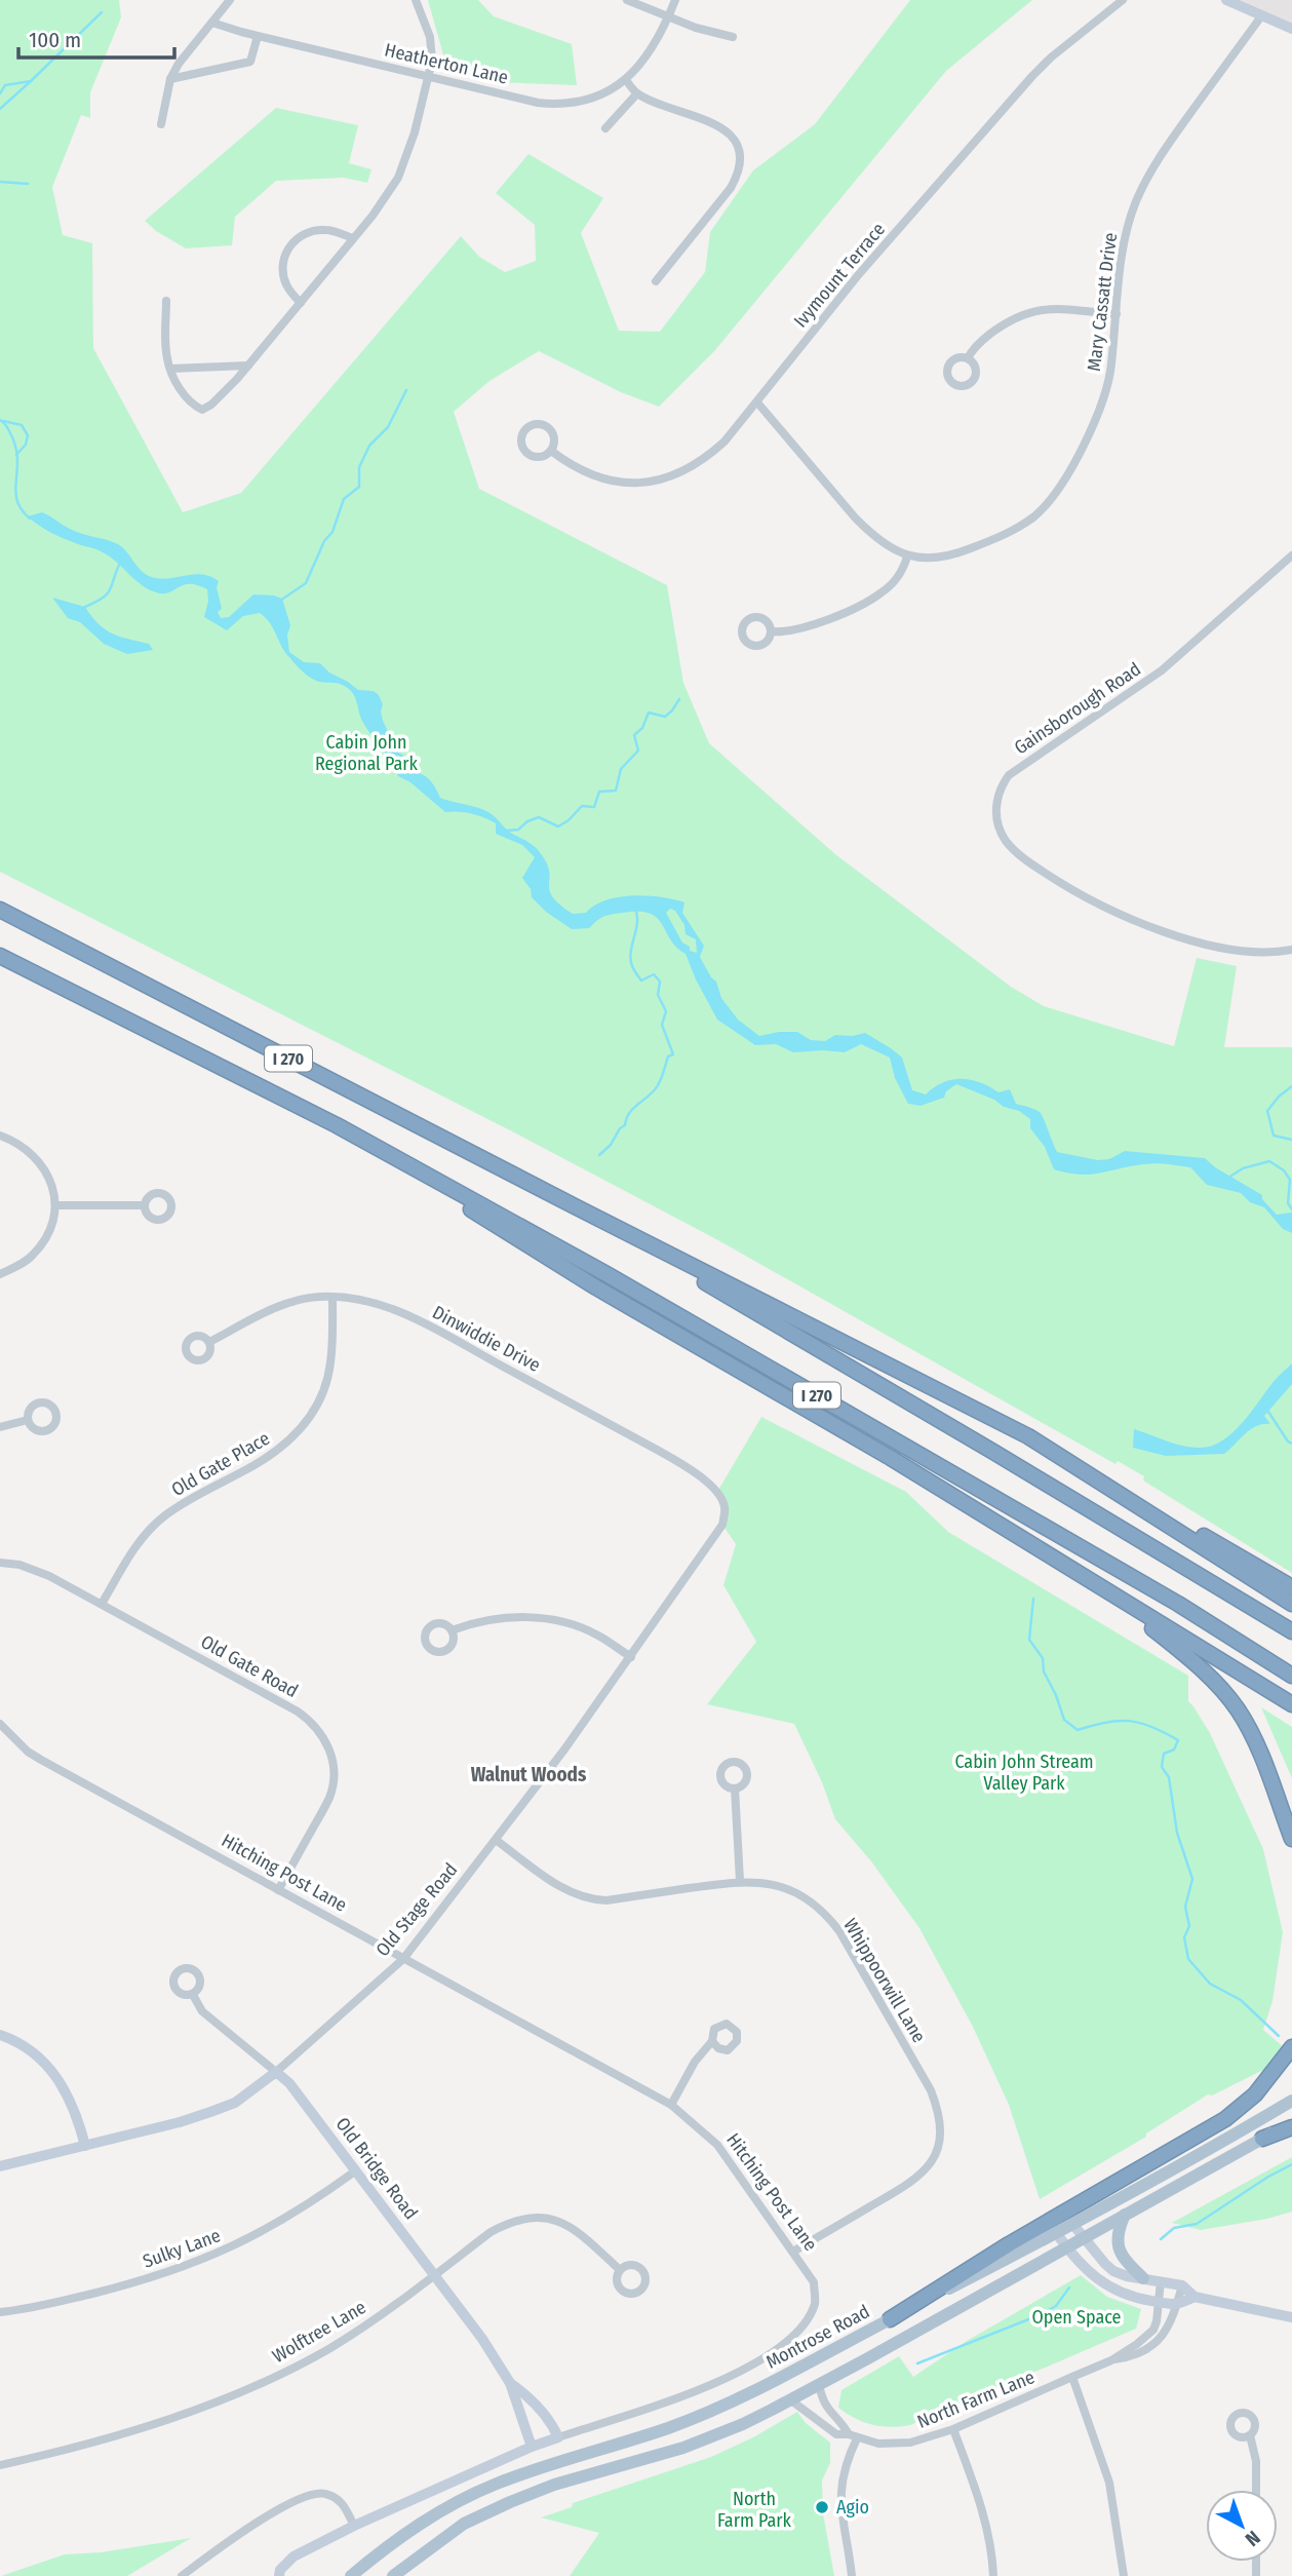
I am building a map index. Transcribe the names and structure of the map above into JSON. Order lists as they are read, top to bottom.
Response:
{
  "streets": {
    "highway": ["I 270"],
    "main road": ["Montrose Road"],
    "street": [
      "Heatherton Lane",
      "Ivymount Terrace",
      "Mary Cassatt Drive",
      "Gainsborough Road",
      "Dinwiddie Drive",
      "Old Gate Place",
      "Old Gate Road",
      "Hitching Post Lane",
      "Old Stage Road",
      "Whippoorwill Lane",
      "Old Bridge Road",
      "Sulky Lane",
      "Wolftree Lane",
      "North Farm Lane"
    ]
  },
  "crossings": [
    ["Dinwiddie Drive", "Old Gate Place"],
    ["Dinwiddie Drive", "Old Stage Road"],
    ["Old Gate Place", "Old Gate Road"],
    ["Old Gate Road", "Hitching Post Lane"],
    ["Hitching Post Lane", "Old Stage Road"],
    ["Hitching Post Lane", "Whippoorwill Lane"],
    ["Hitching Post Lane", "Old Bridge Road"],
    ["Old Stage Road", "Whippoorwill Lane"],
    ["Old Stage Road", "Old Bridge Road"],
    ["Old Bridge Road", "Sulky Lane"],
    ["Old Bridge Road", "Wolftree Lane"]
  ],
  "districts": ["Walnut Woods"],
  "parks": [
    "Cabin John Regional Park",
    "Cabin John Stream Valley Park",
    "Open Space",
    "North Farm Park"
  ],
  "places": ["Agio"],
  "scale_bar": "100 m",
  "north": "bottom right"
}
